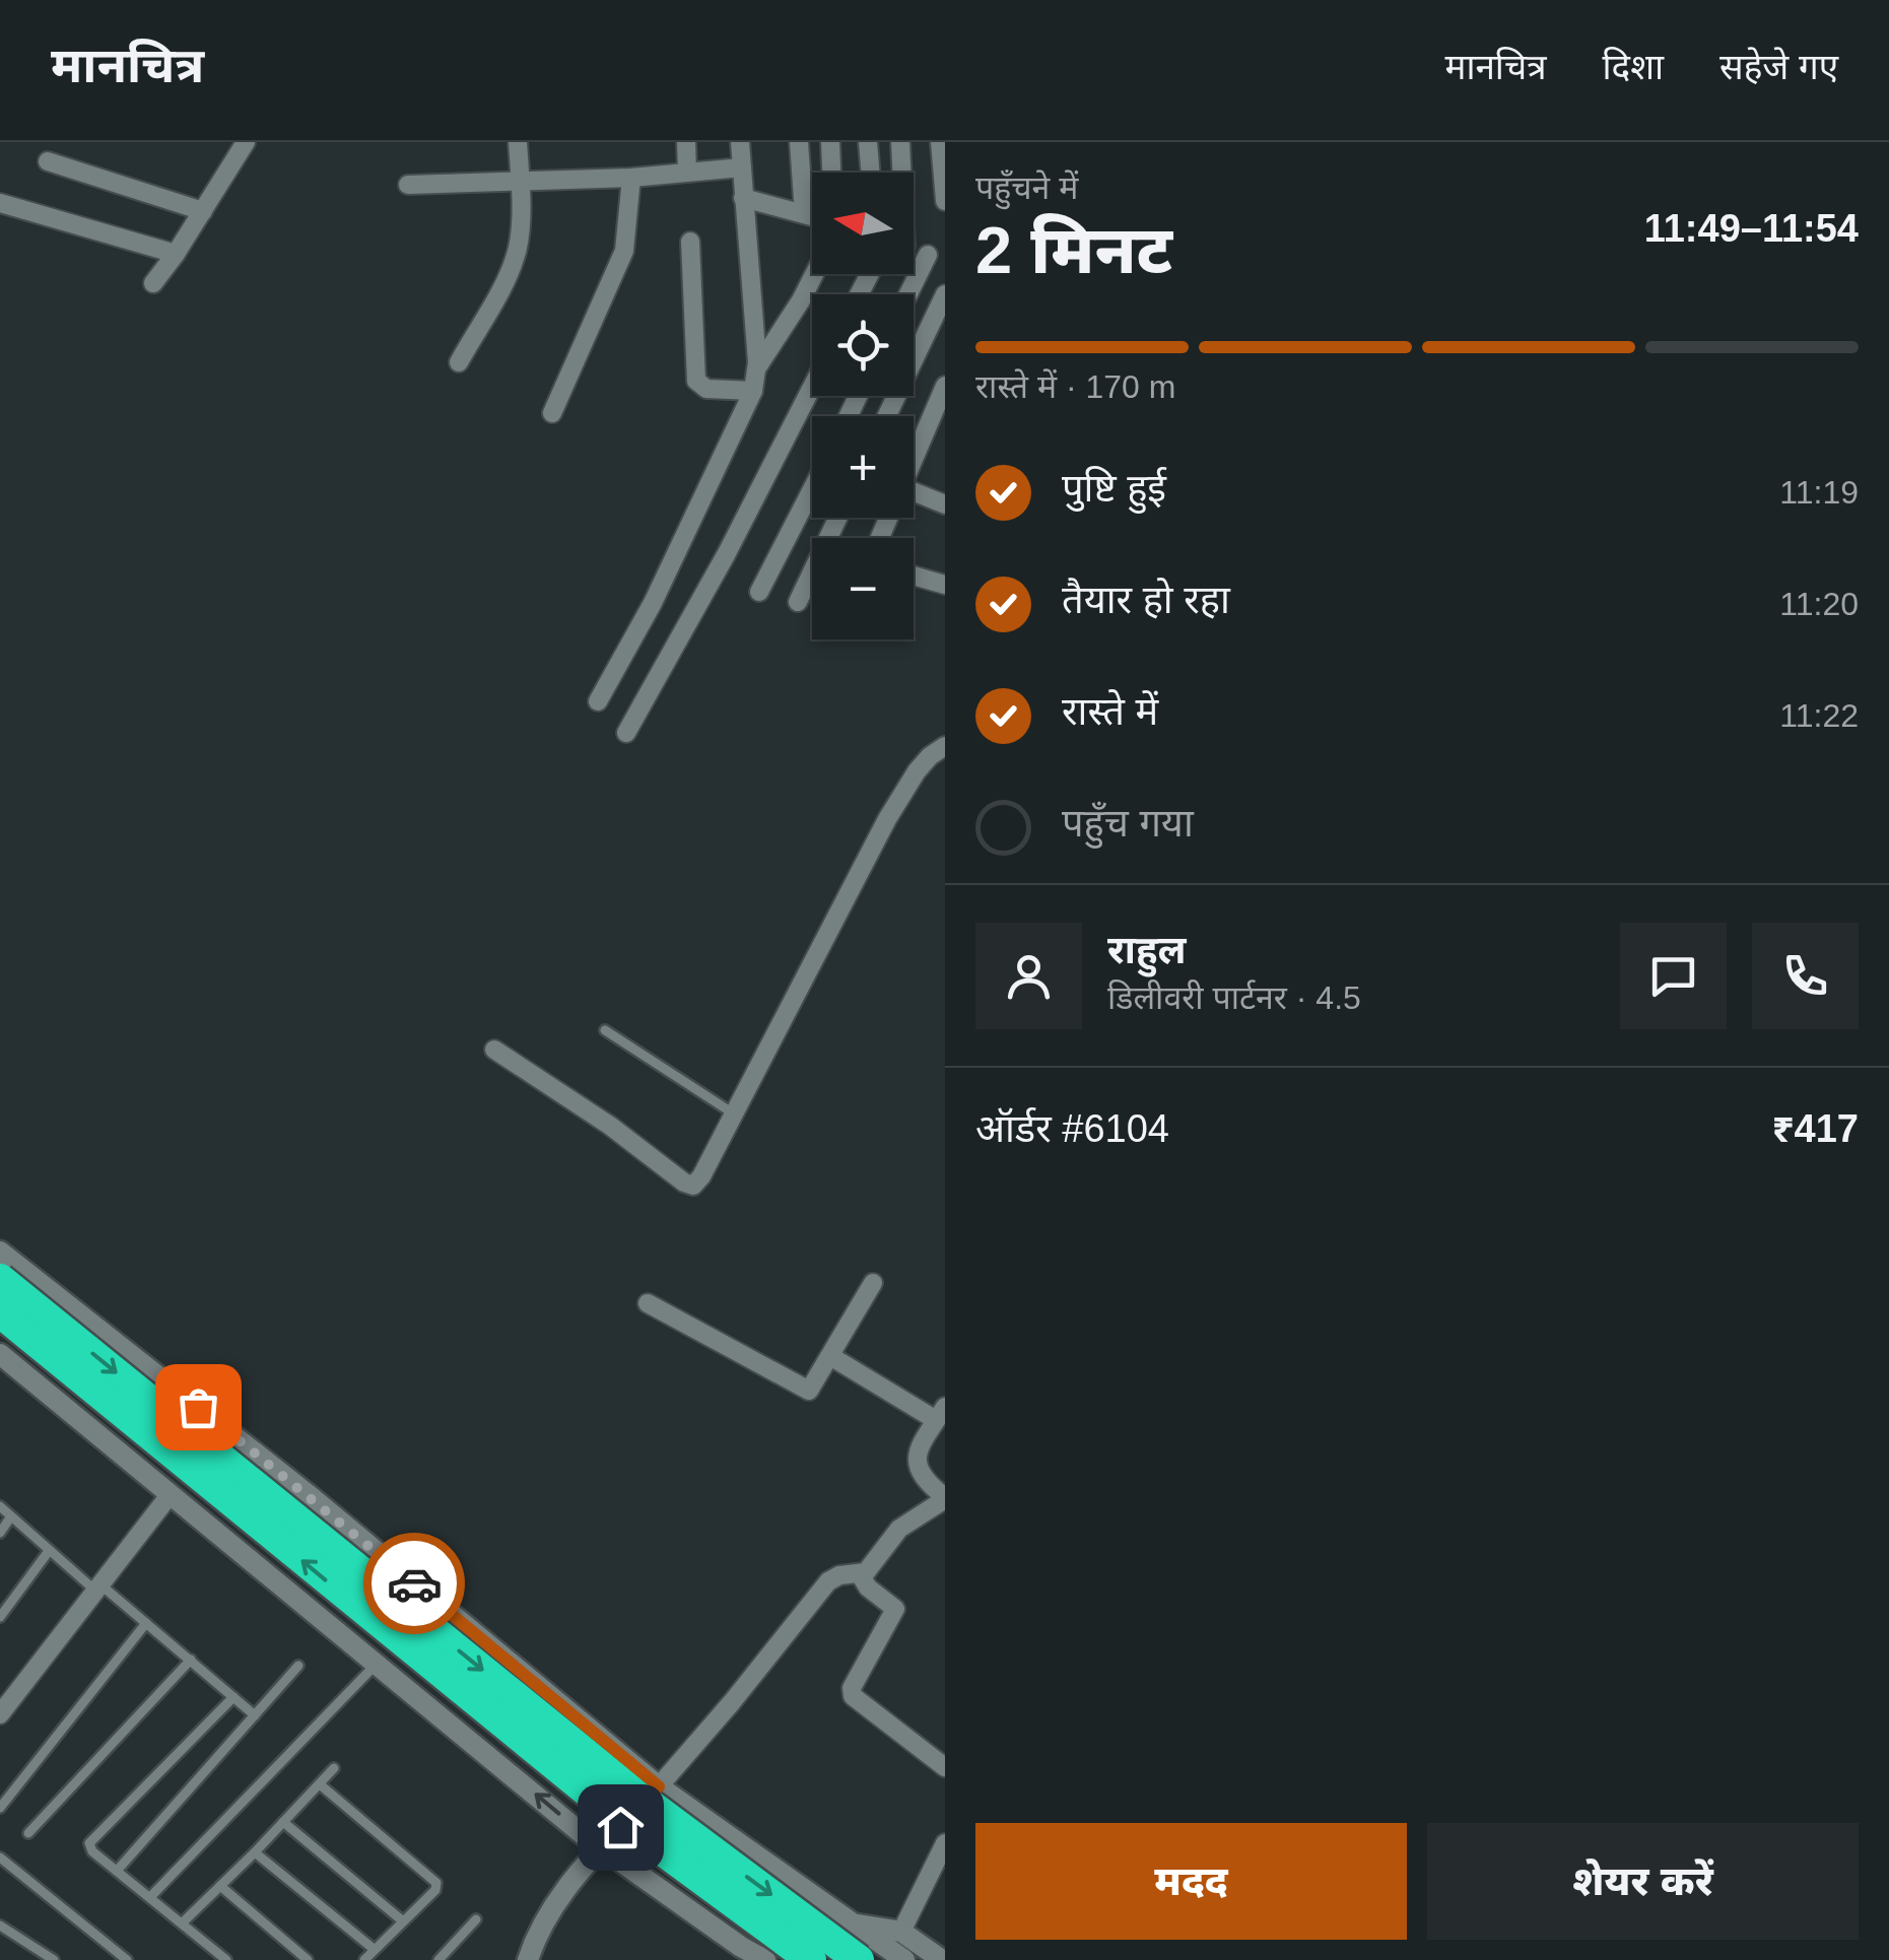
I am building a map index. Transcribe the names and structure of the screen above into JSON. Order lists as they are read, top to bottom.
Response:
{
  "north": "left",
  "page": {
    "header": "मानचित्र",
    "nav": ["मानचित्र", "दिशा", "सहेजे गए"],
    "heading": ["2 मिनट", "पहुँचने में", "11:49–11:54"],
    "panel": [
      "राहुल",
      "डिलीवरी पार्टनर · 4.5",
      "ऑर्डर #6104",
      "₹417"
    ],
    "map_buttons": ["+", "−"],
    "bar": "रास्ते में · 170 m",
    "list": [
      ["पुष्टि हुई", "11:19"],
      ["तैयार हो रहा", "11:20"],
      ["रास्ते में", "11:22"],
      "पहुँच गया"
    ],
    "buttons": ["मदद", "शेयर करें"]
  }
}
